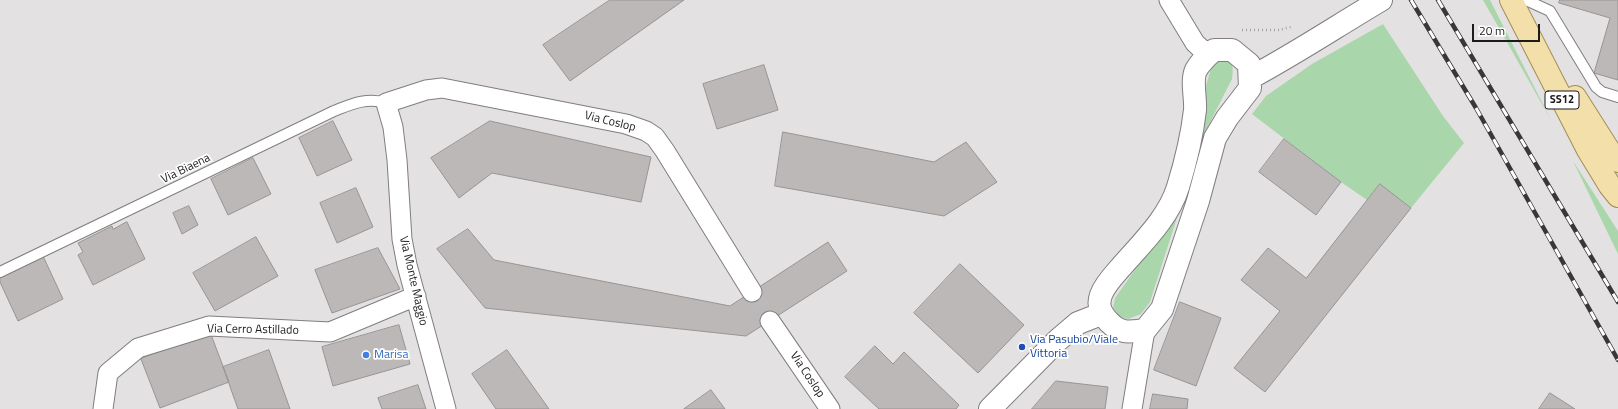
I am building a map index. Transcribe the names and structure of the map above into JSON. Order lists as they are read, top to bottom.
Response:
{
  "streets": {
    "main road": ["SS12"],
    "street": ["Via Coslop", "Via Monte Maggio", "Via Cerro Astillado"],
    "lane": ["Via Biaena"]
  },
  "crossings": [
    ["Via Coslop", "Via Biaena"],
    ["Via Coslop", "Via Monte Maggio"],
    ["Via Biaena", "Via Monte Maggio"],
    ["Via Monte Maggio", "Via Cerro Astillado"]
  ],
  "places": ["Via Pasubio/Viale Vittoria", "Marisa"],
  "scale_bar": "20 m"
}
